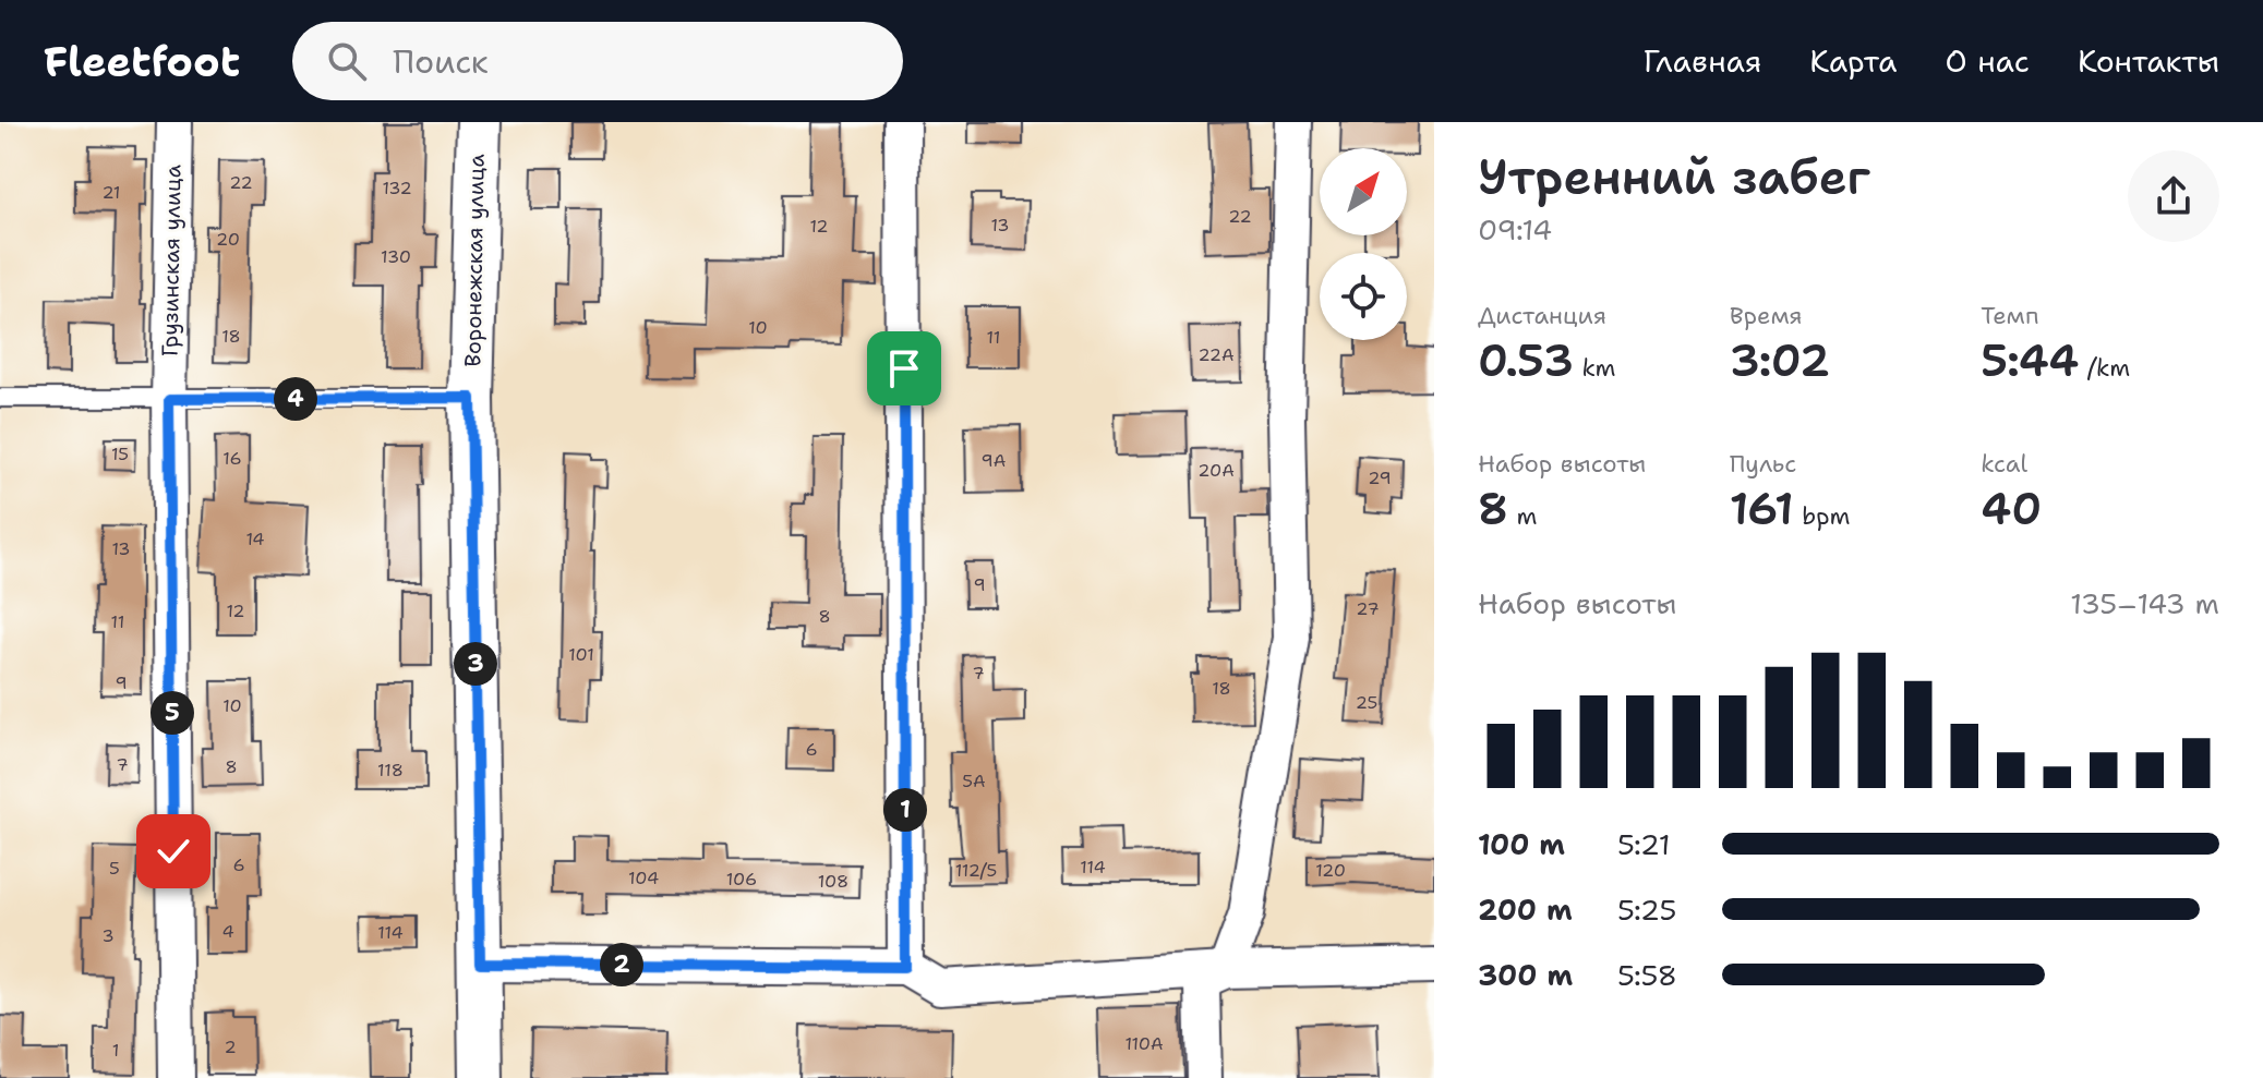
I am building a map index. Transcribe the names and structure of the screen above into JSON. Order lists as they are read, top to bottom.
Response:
{
  "streets": {
    "street": ["Грузинская улица", "Воронежская улица"]
  },
  "house_numbers": [
    "22",
    "132",
    "21",
    "22",
    "13",
    "12",
    "20",
    "130",
    "10",
    "18",
    "11",
    "22А",
    "15",
    "16",
    "9А",
    "20А",
    "29",
    "14",
    "13",
    "9",
    "27",
    "12",
    "8",
    "11",
    "101",
    "7",
    "9",
    "18",
    "25",
    "10",
    "6",
    "7",
    "8",
    "118",
    "5А",
    "6",
    "114",
    "5",
    "112/5",
    "120",
    "104",
    "106",
    "108",
    "4",
    "114",
    "3",
    "110А",
    "2",
    "1"
  ],
  "north": "top right",
  "page": {
    "header": "Fleetfoot",
    "search": "Поиск",
    "nav": [
      "Главная",
      "Карта",
      "О нас",
      "Контакты"
    ],
    "heading": ["Утренний забег", "09:14"],
    "stats": [
      ["Дистанция", "0.53 km"],
      ["Время", "3:02"],
      ["Темп", "5:44 /km"],
      ["Набор высоты", "8 m"],
      ["Пульс", "161 bpm"],
      ["kcal", "40"]
    ],
    "pins": [
      "4",
      "3",
      "5",
      "1",
      "2"
    ],
    "chart": ["Набор высоты", "135–143 m"],
    "list": [
      {
        "name": "100 m",
        "note": "5:21"
      },
      {
        "name": "200 m",
        "note": "5:25"
      },
      {
        "name": "300 m",
        "note": "5:58"
      }
    ]
  }
}
